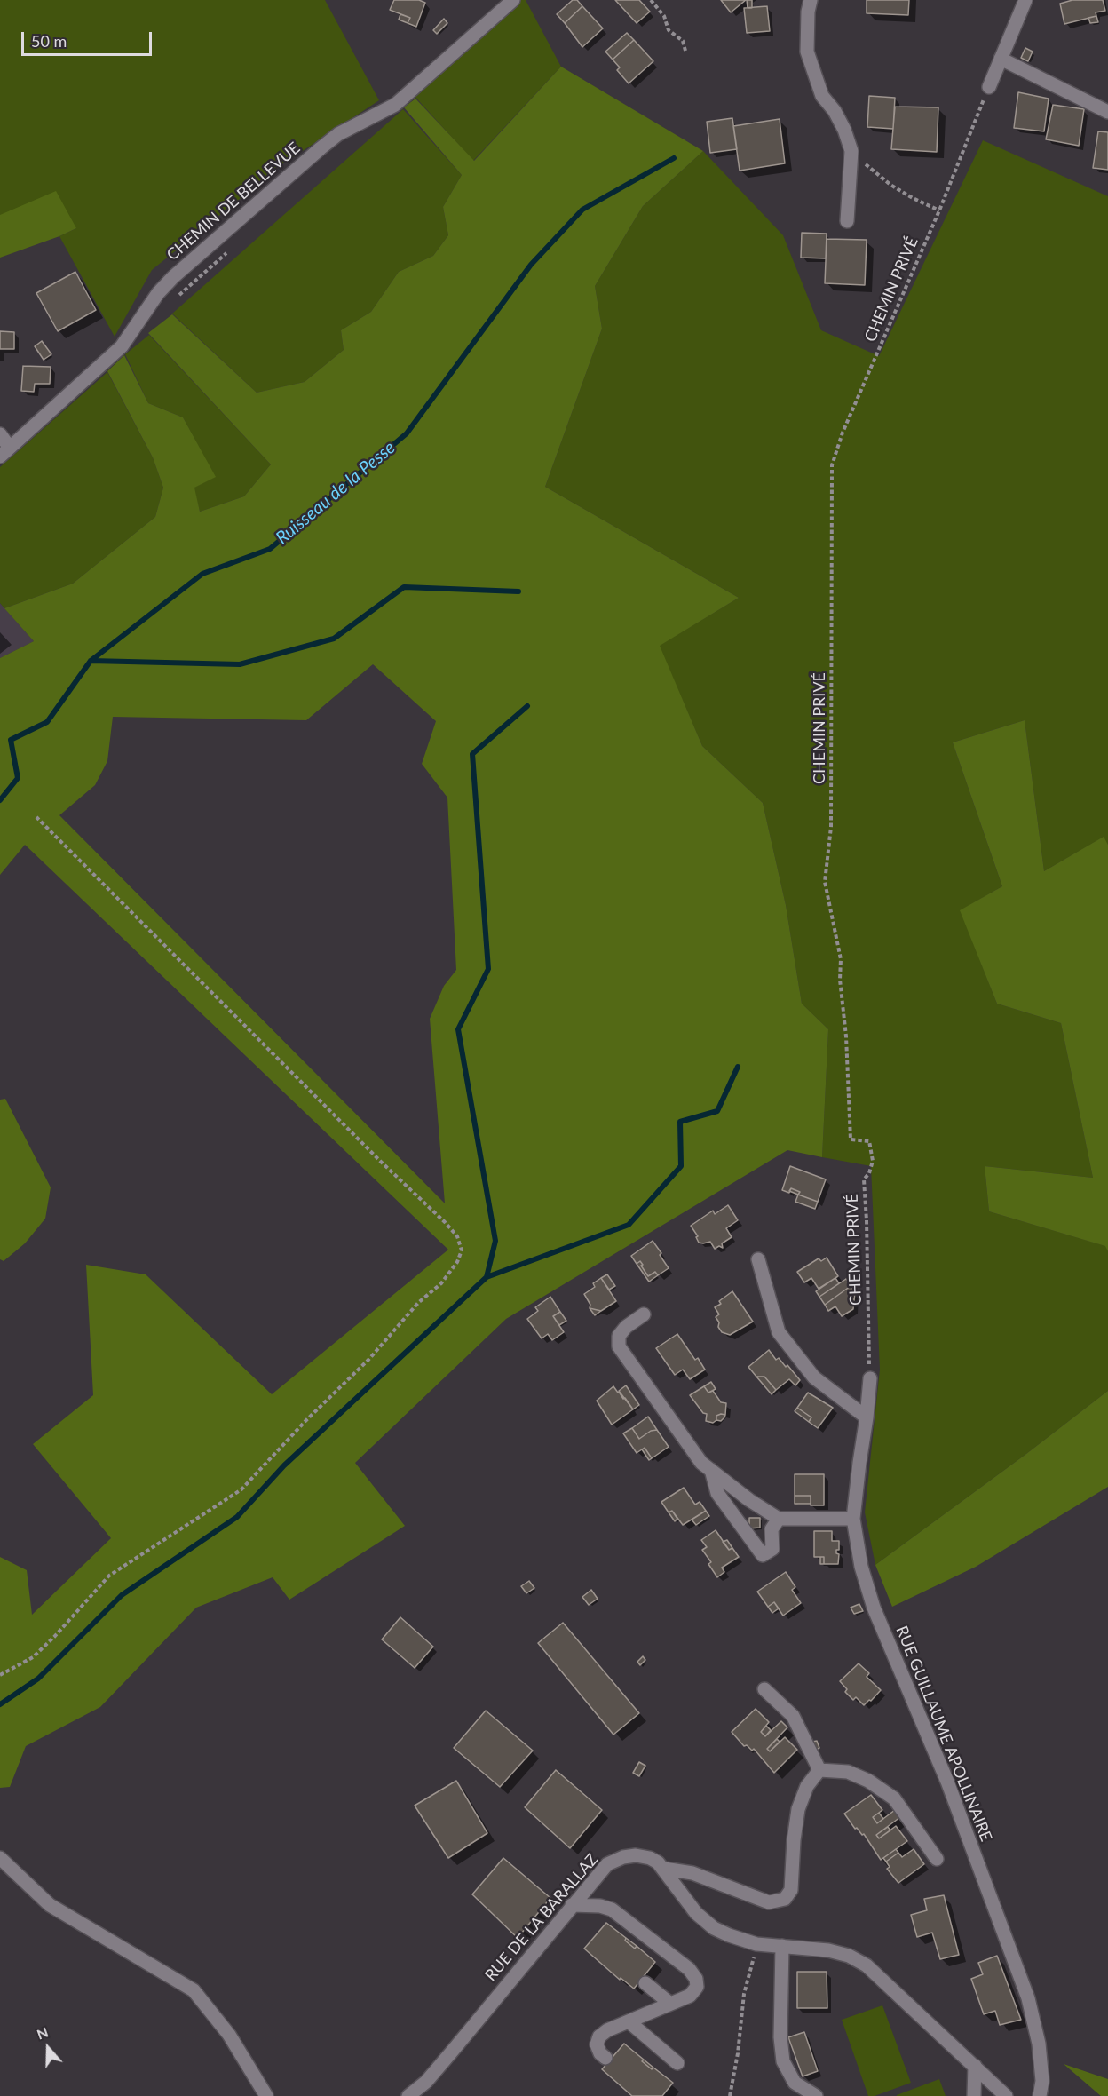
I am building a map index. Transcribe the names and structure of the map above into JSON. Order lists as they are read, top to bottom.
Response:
{
  "streets": {
    "street": ["CHEMIN DE BELLEVUE", "RUE GUILLAUME APOLLINAIRE", "RUE DE LA BARALLAZ"],
    "path": ["CHEMIN PRIVÉ"]
  },
  "crossings": [
    ["CHEMIN PRIVÉ", "RUE GUILLAUME APOLLINAIRE"]
  ],
  "water": ["Ruisseau de la Pesse"],
  "scale_bar": "50 m",
  "north": "top"
}
